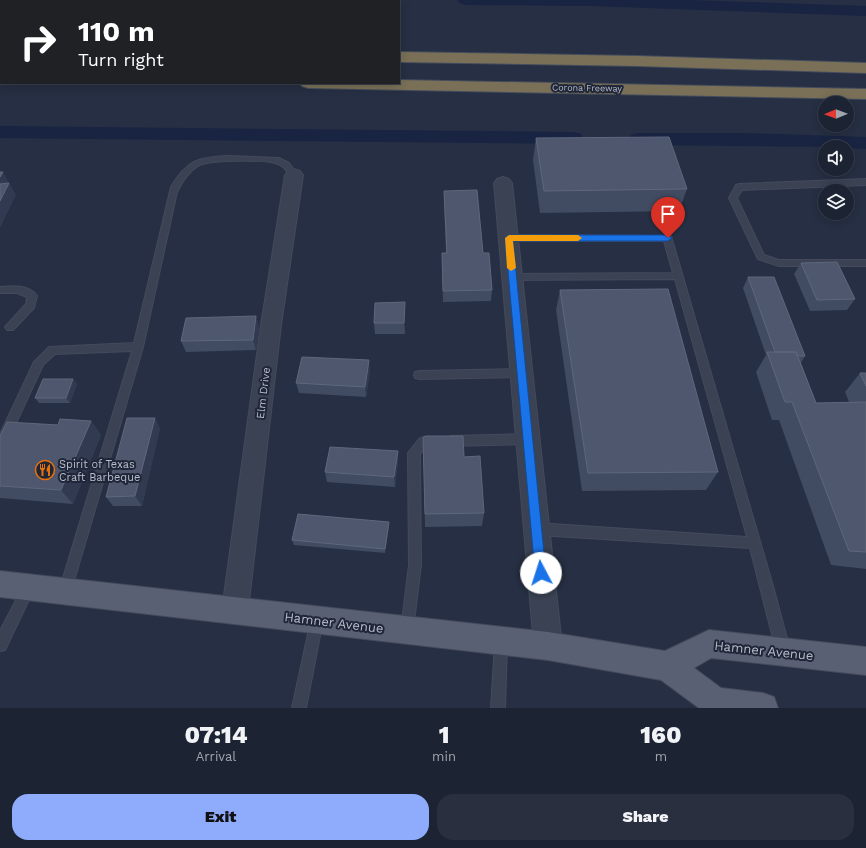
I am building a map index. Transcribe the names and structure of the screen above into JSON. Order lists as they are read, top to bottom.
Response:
{
  "streets": {
    "highway": ["Corona Freeway"],
    "main road": ["Hamner Avenue"],
    "street": ["Elm Drive"]
  },
  "crossings": [
    ["Elm Drive", "Hamner Avenue"]
  ],
  "places": {
    "restaurant": ["Spirit of Texas Craft Barbeque"]
  },
  "north": "left",
  "page": {
    "turn": ["110 m", "Turn right"],
    "eta": [
      "07:14",
      "Arrival",
      "1",
      "min",
      "160",
      "m"
    ],
    "buttons": ["Exit", "Share"]
  }
}
